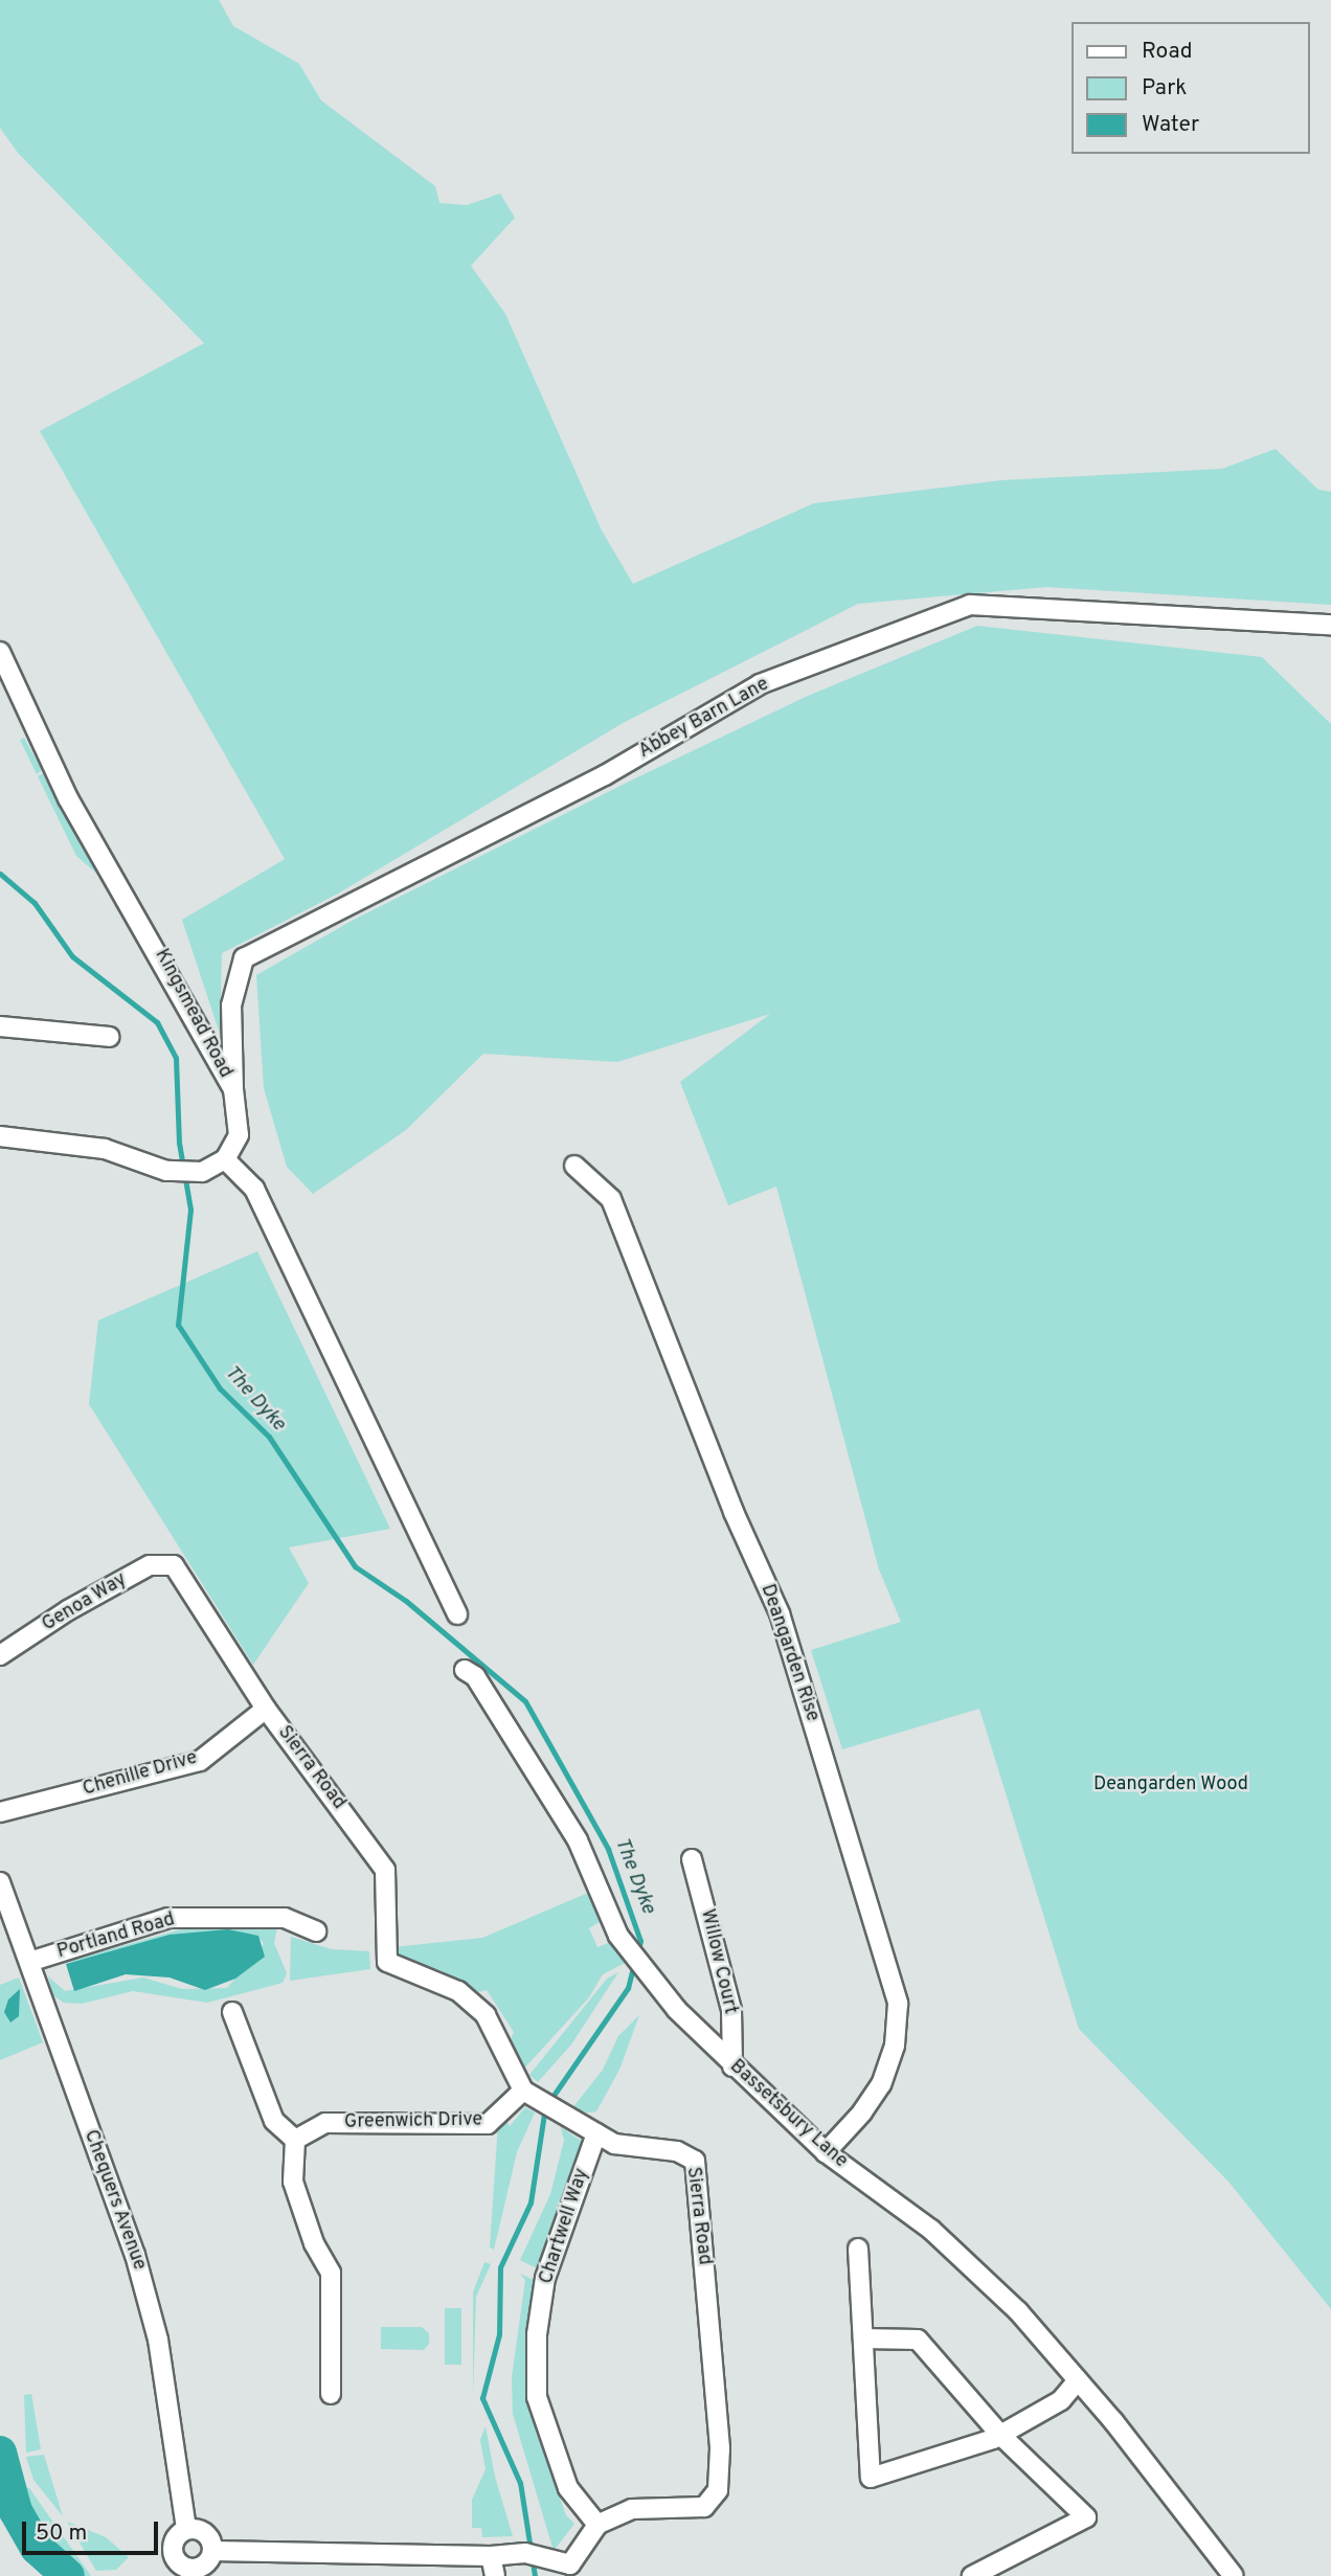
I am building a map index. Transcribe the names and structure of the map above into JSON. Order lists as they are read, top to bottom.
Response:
{
  "streets": {
    "street": [
      "Abbey Barn Lane",
      "Kingsmead Road",
      "Genoa Way",
      "Deangarden Rise",
      "Sierra Road",
      "Chenille Drive",
      "Portland Road",
      "Willow Court",
      "Bassetsbury Lane",
      "Greenwich Drive",
      "Chequers Avenue",
      "Chartwell Way"
    ]
  },
  "crossings": [
    ["Abbey Barn Lane", "Kingsmead Road"],
    ["Genoa Way", "Sierra Road"],
    ["Deangarden Rise", "Bassetsbury Lane"],
    ["Sierra Road", "Chenille Drive"],
    ["Sierra Road", "Greenwich Drive"],
    ["Sierra Road", "Chartwell Way"],
    ["Portland Road", "Chequers Avenue"],
    ["Willow Court", "Bassetsbury Lane"]
  ],
  "water": ["The Dyke"],
  "parks": ["Deangarden Wood"],
  "legend": ["Road", "Park", "Water"],
  "scale_bar": "50 m"
}
